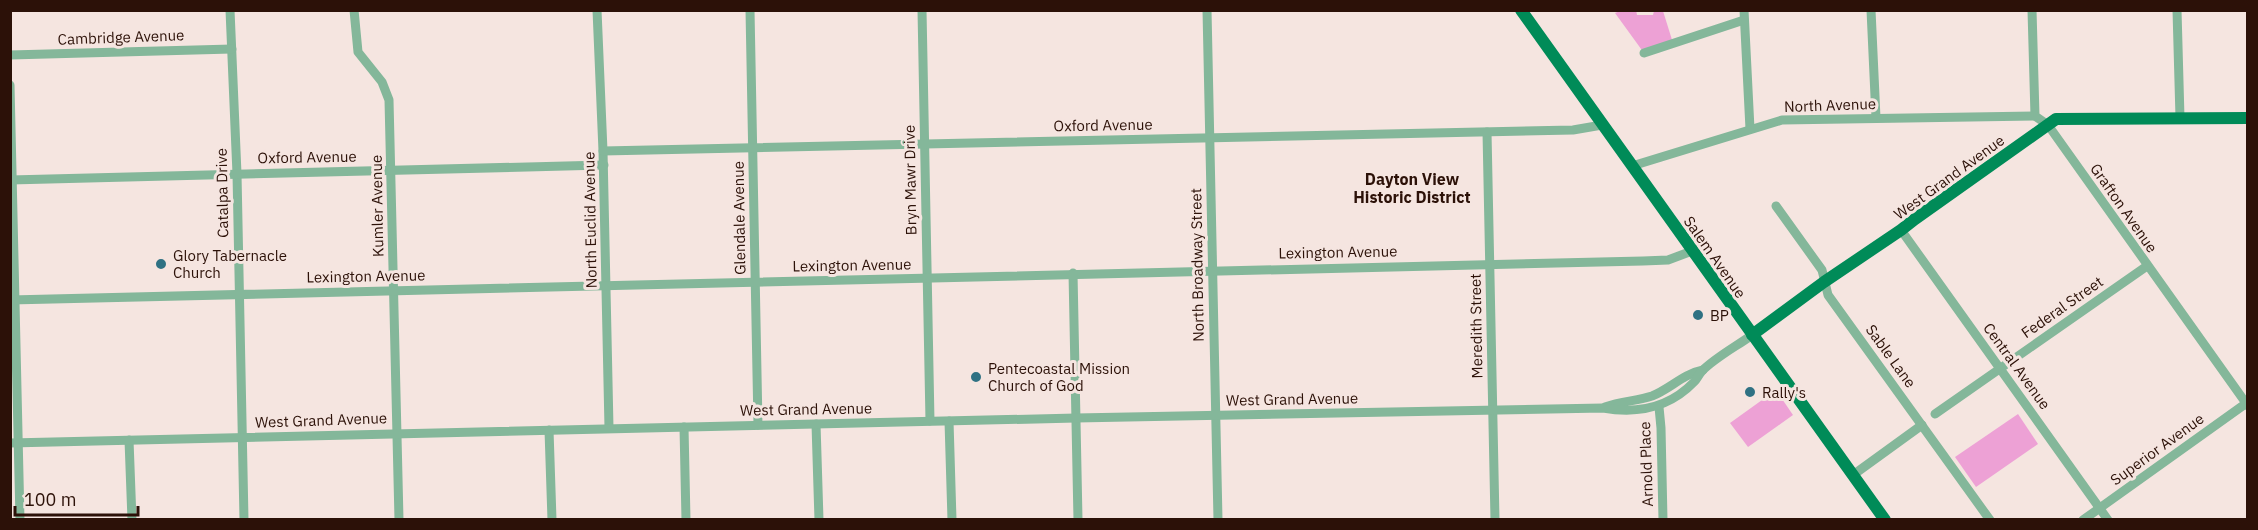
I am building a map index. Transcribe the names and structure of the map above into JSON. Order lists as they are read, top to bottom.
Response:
{
  "streets": {
    "main road": ["West Grand Avenue", "Salem Avenue"],
    "street": [
      "Cambridge Avenue",
      "North Avenue",
      "Oxford Avenue",
      "Bryn Mawr Drive",
      "Catalpa Drive",
      "Kumler Avenue",
      "Grafton Avenue",
      "Glendale Avenue",
      "North Euclid Avenue",
      "Lexington Avenue",
      "North Broadway Street",
      "Federal Street",
      "Meredith Street",
      "Sable Lane",
      "Central Avenue",
      "Superior Avenue",
      "Arnold Place"
    ]
  },
  "crossings": [
    ["Cambridge Avenue", "Catalpa Drive"],
    ["North Avenue", "Grafton Avenue"],
    ["North Avenue", "Salem Avenue"],
    ["Oxford Avenue", "Bryn Mawr Drive"],
    ["Oxford Avenue", "Catalpa Drive"],
    ["Oxford Avenue", "Kumler Avenue"],
    ["Oxford Avenue", "Glendale Avenue"],
    ["Oxford Avenue", "North Euclid Avenue"],
    ["Oxford Avenue", "Salem Avenue"],
    ["Oxford Avenue", "North Broadway Street"],
    ["Oxford Avenue", "Meredith Street"],
    ["West Grand Avenue", "Bryn Mawr Drive"],
    ["West Grand Avenue", "Catalpa Drive"],
    ["West Grand Avenue", "Kumler Avenue"],
    ["West Grand Avenue", "Grafton Avenue"],
    ["West Grand Avenue", "Glendale Avenue"],
    ["West Grand Avenue", "North Euclid Avenue"],
    ["West Grand Avenue", "Salem Avenue"],
    ["West Grand Avenue", "North Broadway Street"],
    ["West Grand Avenue", "Meredith Street"],
    ["West Grand Avenue", "Sable Lane"],
    ["West Grand Avenue", "Central Avenue"],
    ["West Grand Avenue", "Arnold Place"],
    ["Bryn Mawr Drive", "Lexington Avenue"],
    ["Catalpa Drive", "Lexington Avenue"],
    ["Kumler Avenue", "Lexington Avenue"],
    ["Grafton Avenue", "Federal Street"],
    ["Grafton Avenue", "Superior Avenue"],
    ["Glendale Avenue", "Lexington Avenue"],
    ["North Euclid Avenue", "Lexington Avenue"],
    ["Lexington Avenue", "Salem Avenue"],
    ["Lexington Avenue", "North Broadway Street"],
    ["Lexington Avenue", "Meredith Street"],
    ["Federal Street", "Central Avenue"],
    ["Central Avenue", "Superior Avenue"]
  ],
  "districts": ["Dayton View Historic District"],
  "places": [
    "Glory Tabernacle Church",
    "BP",
    "Pentecoastal Mission Church of God",
    "Rally's"
  ],
  "scale_bar": "100 m"
}
